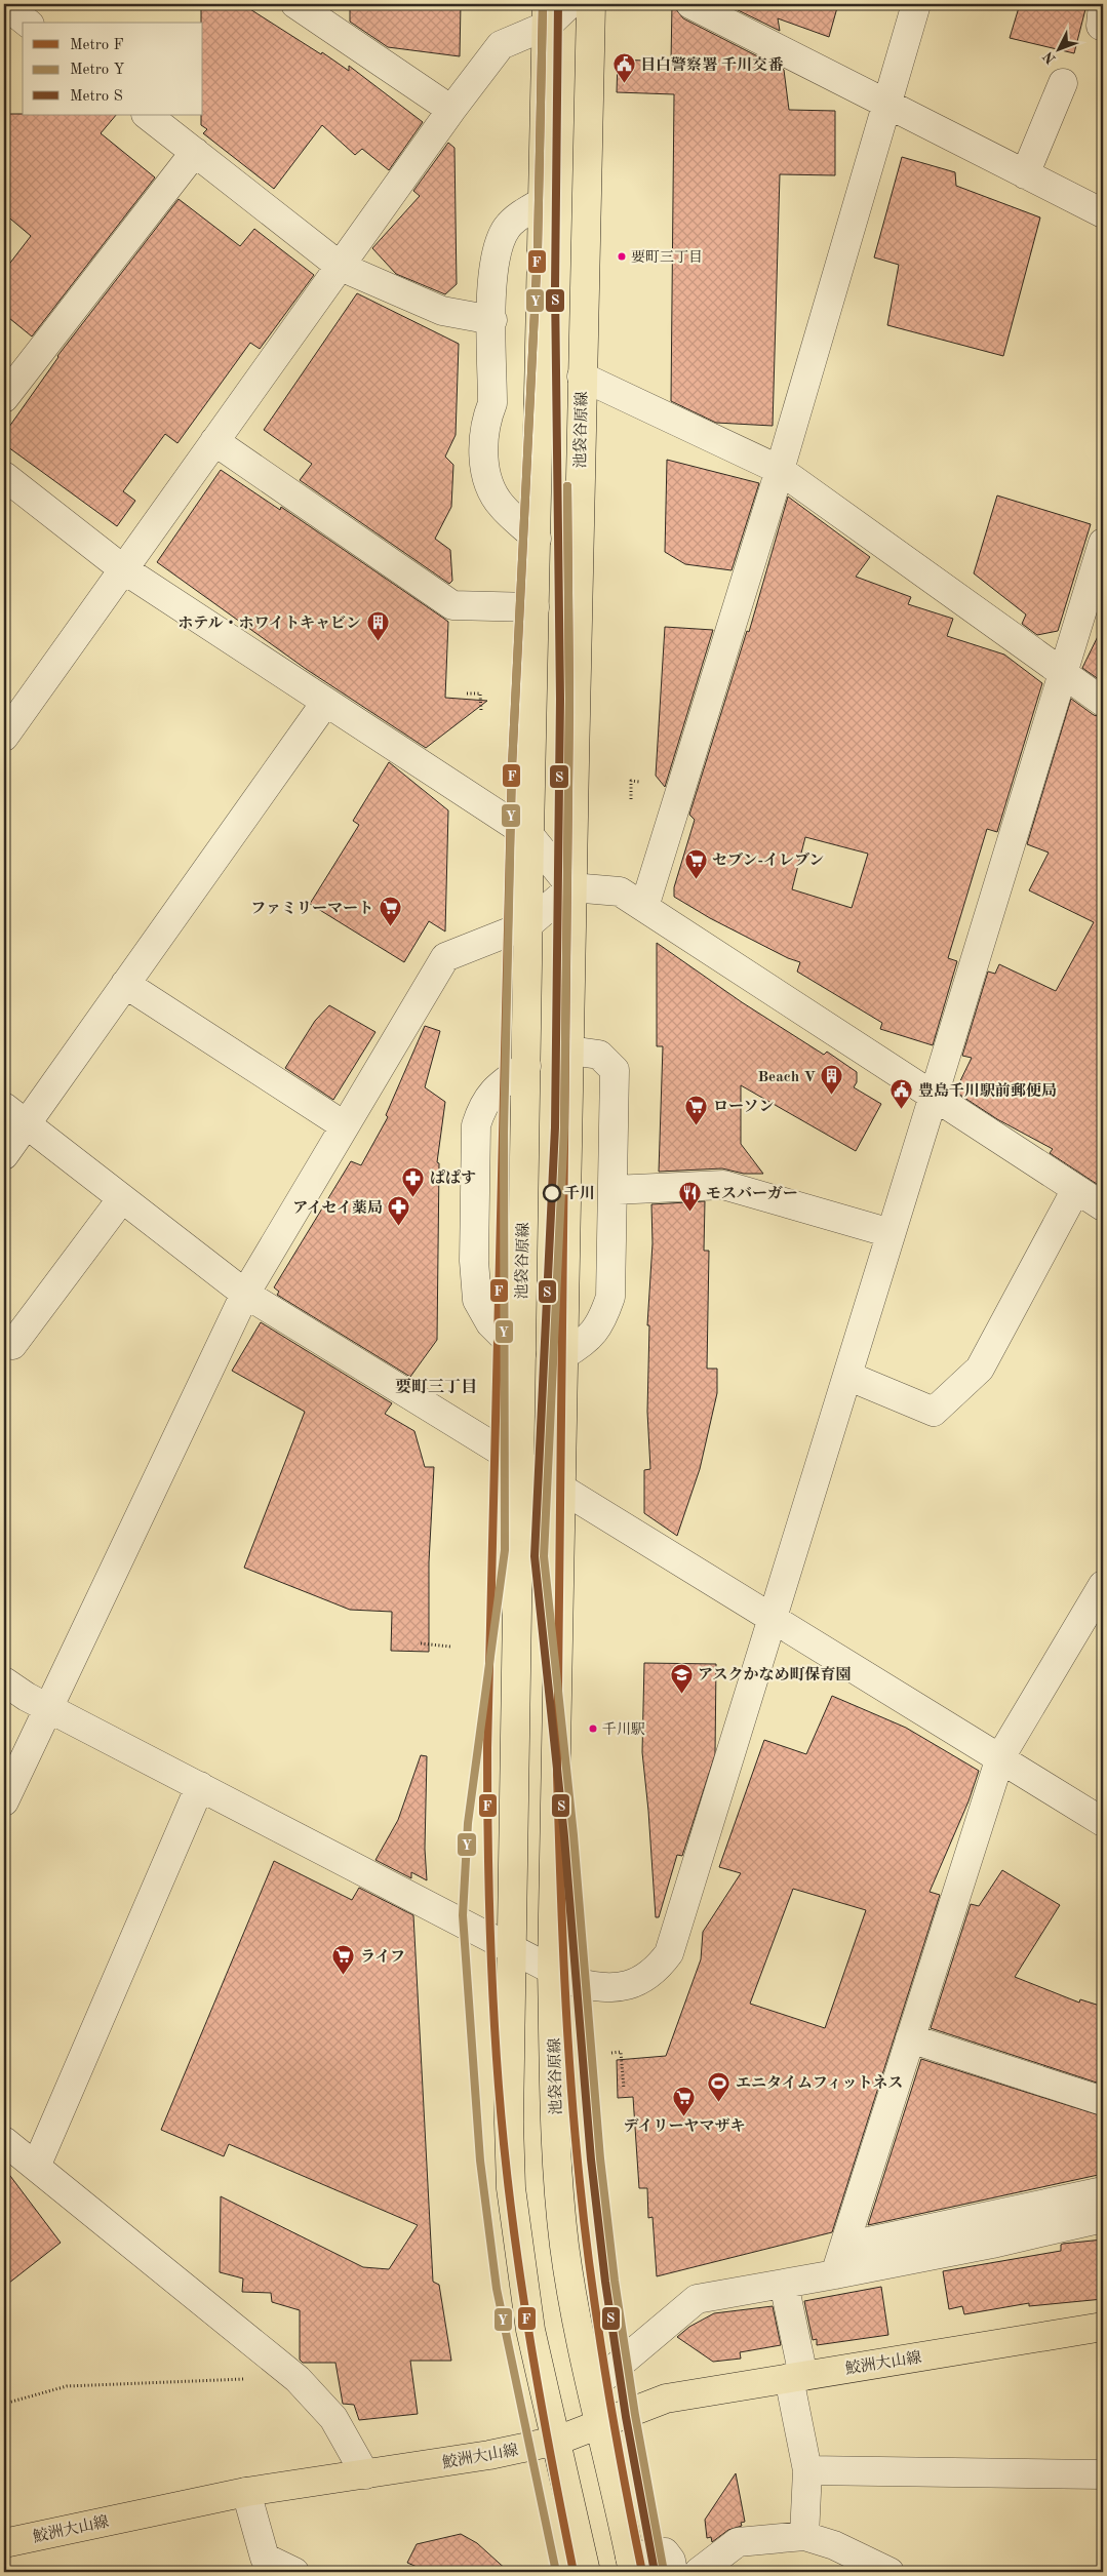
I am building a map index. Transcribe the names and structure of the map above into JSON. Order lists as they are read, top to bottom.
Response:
{
  "streets": {
    "main road": ["池袋谷原線", "鮫洲大山線"]
  },
  "crossings": [
    ["池袋谷原線", "鮫洲大山線"]
  ],
  "districts": ["要町三丁目"],
  "places": {
    "public building": ["目白警察署 千川交番", "豊島千川駅前郵便局"],
    "other": ["要町三丁目", "千川", "千川駅"],
    "building": ["ホテル・ホワイトキャビン", "Beach V"],
    "supermarket": [
      "セブン-イレブン",
      "ファミリーマート",
      "ローソン",
      "ライフ",
      "デイリーヤマザキ"
    ],
    "pharmacy": ["ぱぱす", "アイセイ薬局"],
    "restaurant": ["モスバーガー"],
    "school or university": ["アスクかなめ町保育園"],
    "sports": ["エニタイムフィットネス"]
  },
  "lines": ["metro line F", "metro line Y", "metro line S"],
  "legend": ["Metro F", "Metro Y", "Metro S"],
  "north": "bottom left"
}
